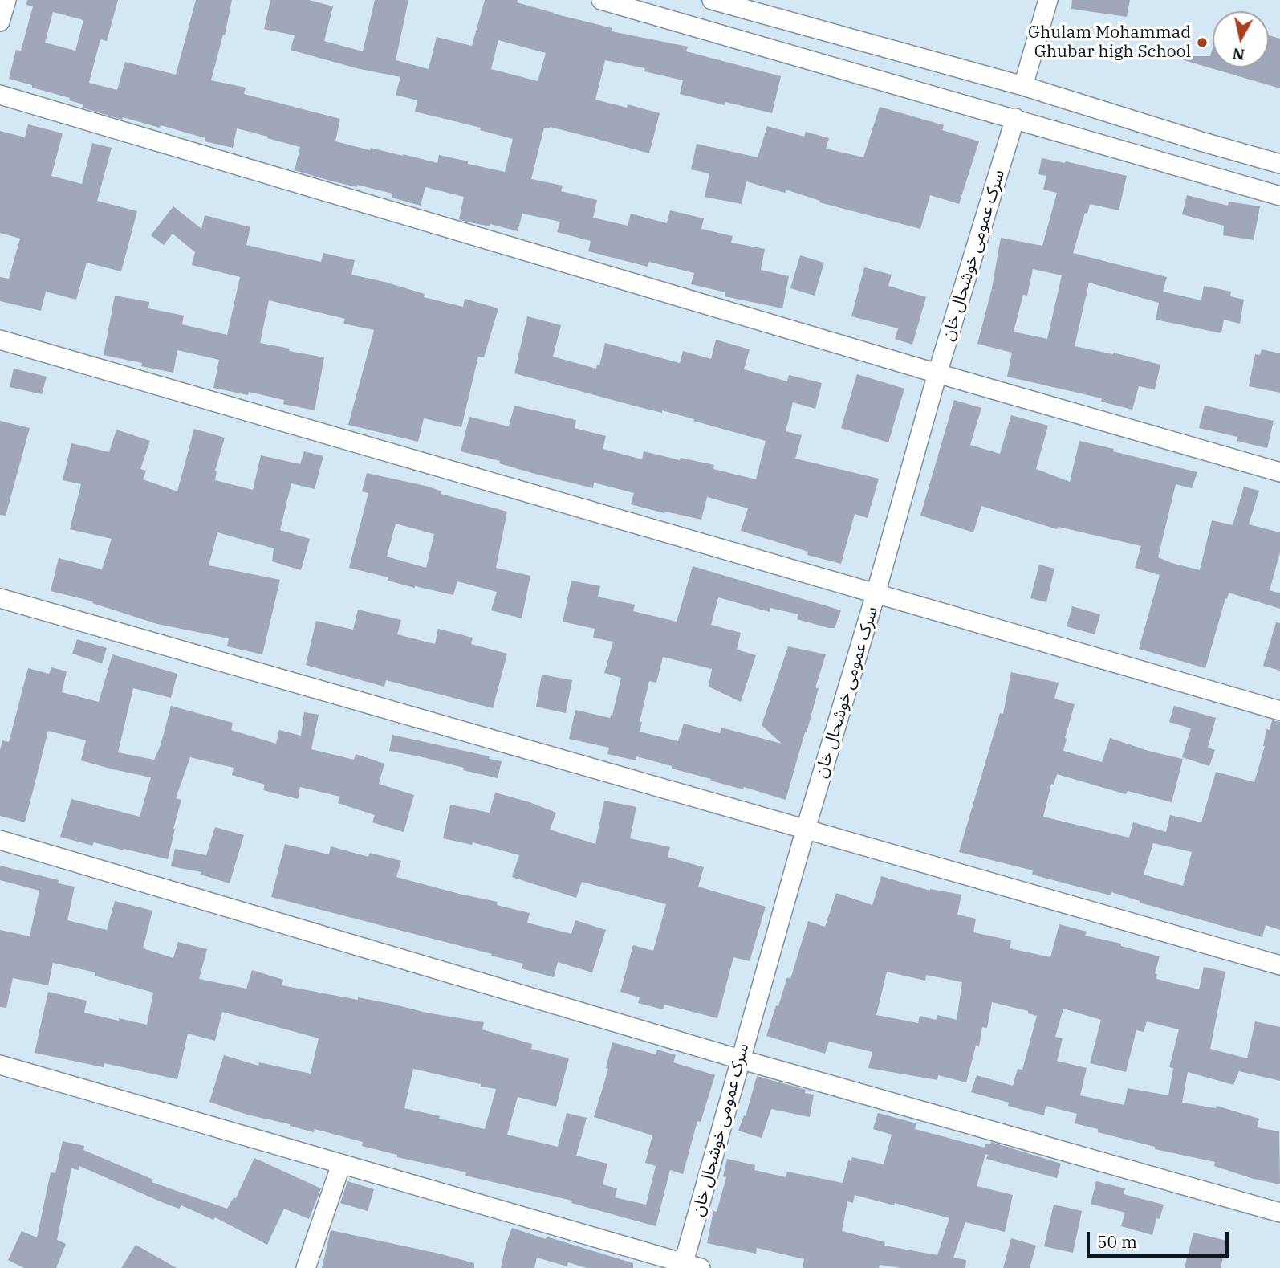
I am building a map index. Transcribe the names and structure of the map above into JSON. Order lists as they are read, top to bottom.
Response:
{
  "streets": {
    "street": ["سرک عمومی خوشحال خان"]
  },
  "places": ["Ghulam Mohammad Ghubar high School"],
  "scale_bar": "50 m",
  "north": "bottom"
}
